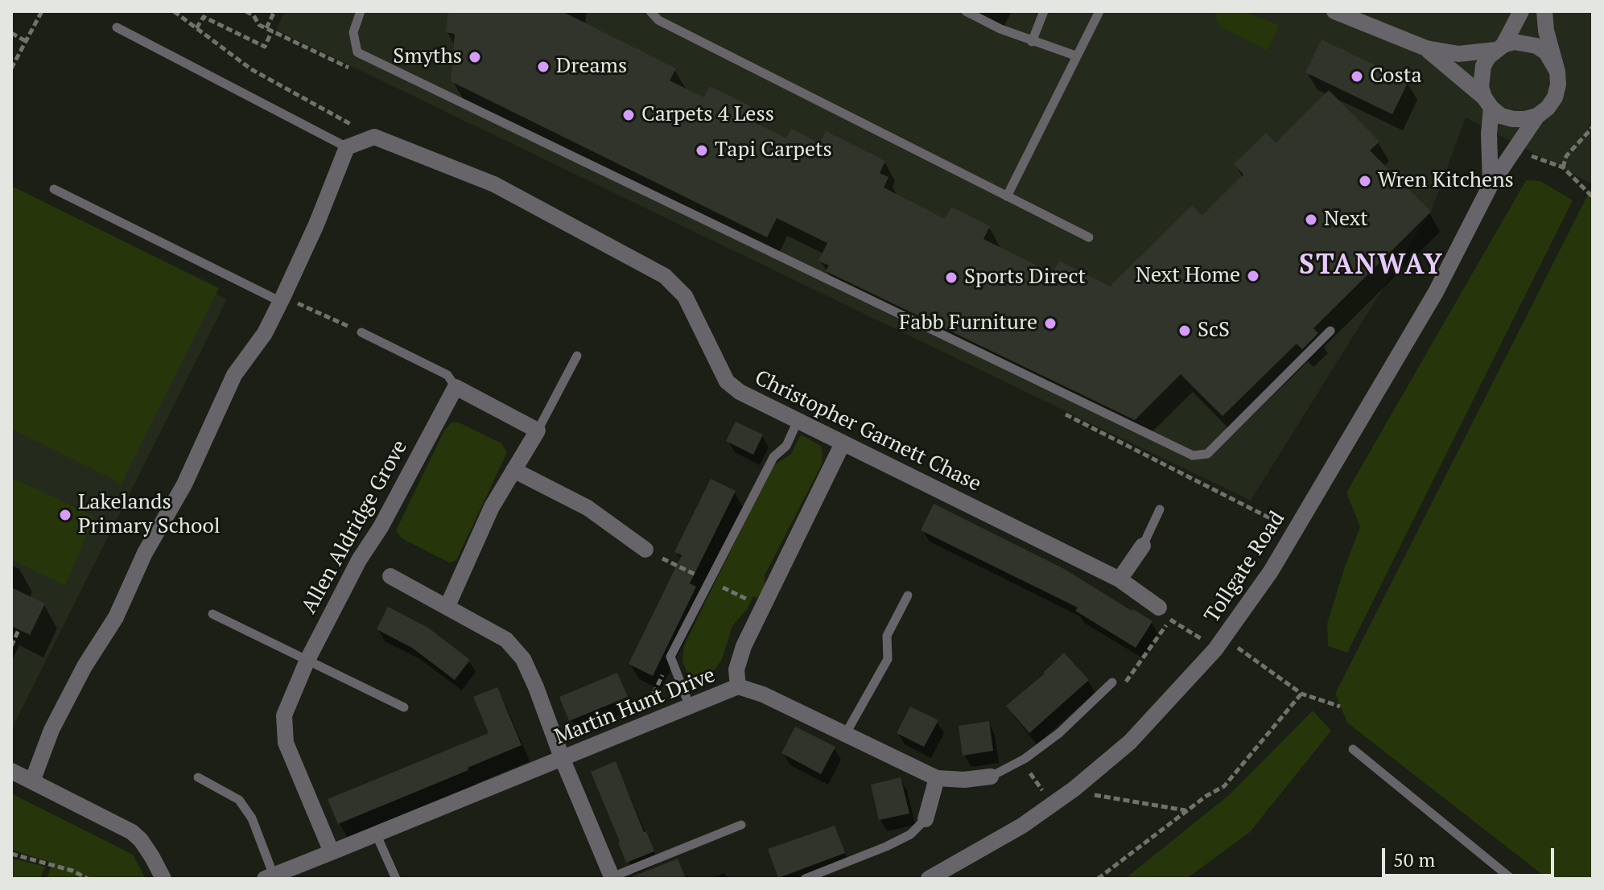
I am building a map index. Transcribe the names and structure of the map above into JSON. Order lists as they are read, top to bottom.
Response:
{
  "streets": {
    "street": [
      "Christopher Garnett Chase",
      "Allen Aldridge Grove",
      "Tollgate Road",
      "Martin Hunt Drive"
    ]
  },
  "crossings": [
    ["Allen Aldridge Grove", "Martin Hunt Drive"]
  ],
  "districts": ["STANWAY"],
  "places": [
    "Smyths",
    "Dreams",
    "Costa",
    "Carpets 4 Less",
    "Tapi Carpets",
    "Wren Kitchens",
    "Next",
    "Next Home",
    "Sports Direct",
    "Fabb Furniture",
    "ScS",
    "Lakelands Primary School"
  ],
  "scale_bar": "50 m"
}
